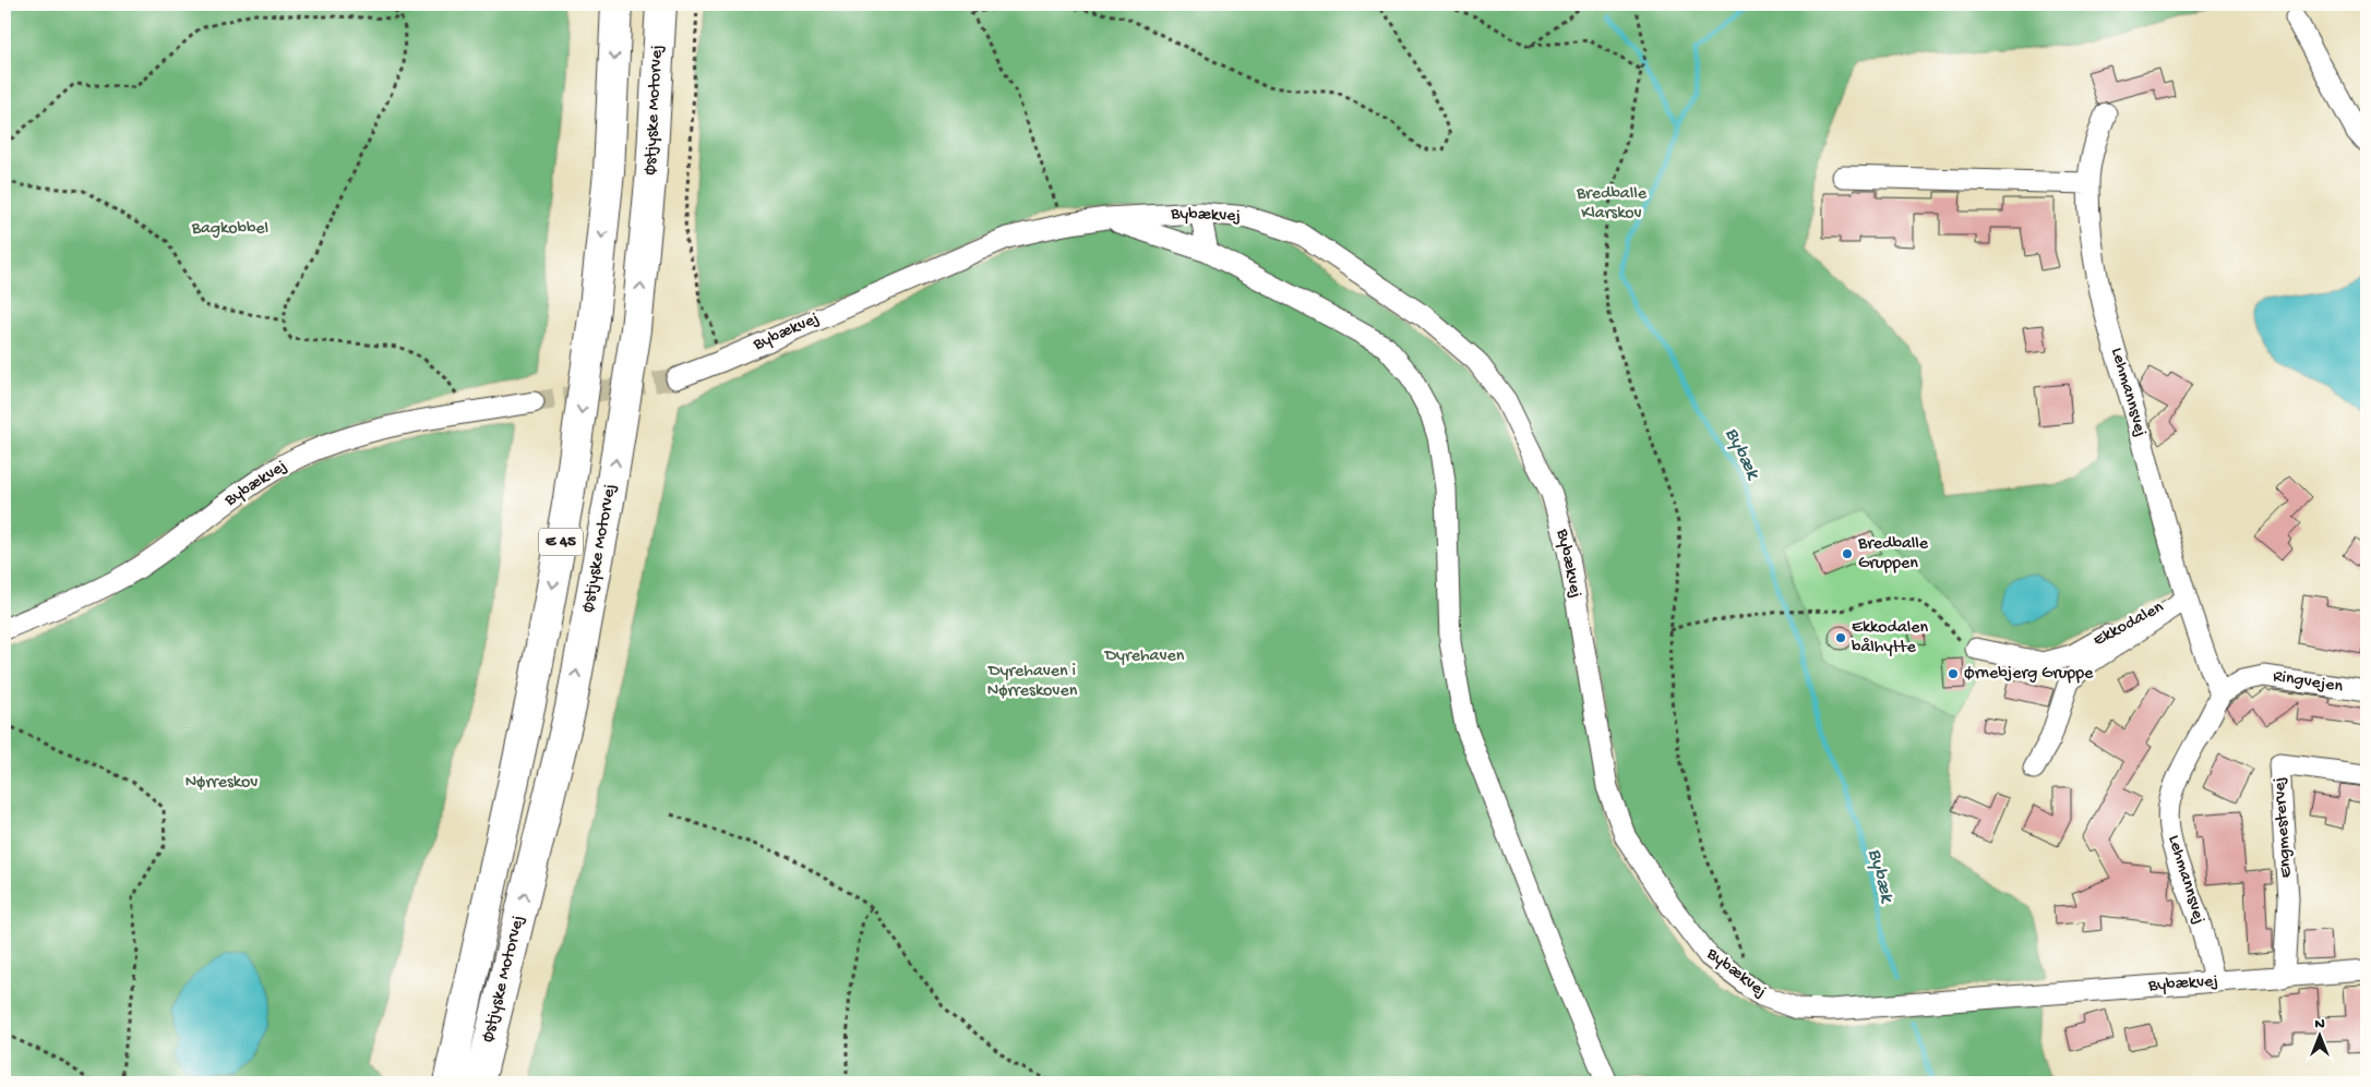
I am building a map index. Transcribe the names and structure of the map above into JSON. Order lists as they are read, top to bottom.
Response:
{
  "streets": {
    "highway": ["Østjyske Motorvej", "E 45"],
    "street": [
      "Bybækvej",
      "Lehmannsvej",
      "Ekkodalen",
      "Ringvejen",
      "Engmestervej"
    ]
  },
  "crossings": [
    ["Bybækvej", "Lehmannsvej"],
    ["Bybækvej", "Engmestervej"],
    ["Lehmannsvej", "Ekkodalen"],
    ["Lehmannsvej", "Ringvejen"]
  ],
  "water": ["Bybæk"],
  "parks": [
    "Bredballe Klarskov",
    "Bagkobbel",
    "Dyrehaven",
    "Dyrehaven i Nørreskoven",
    "Nørreskov"
  ],
  "places": ["Bredballe Gruppen", "Ekkodalen bålhytte", "Ørnebjerg Gruppe"],
  "north": "top"
}
